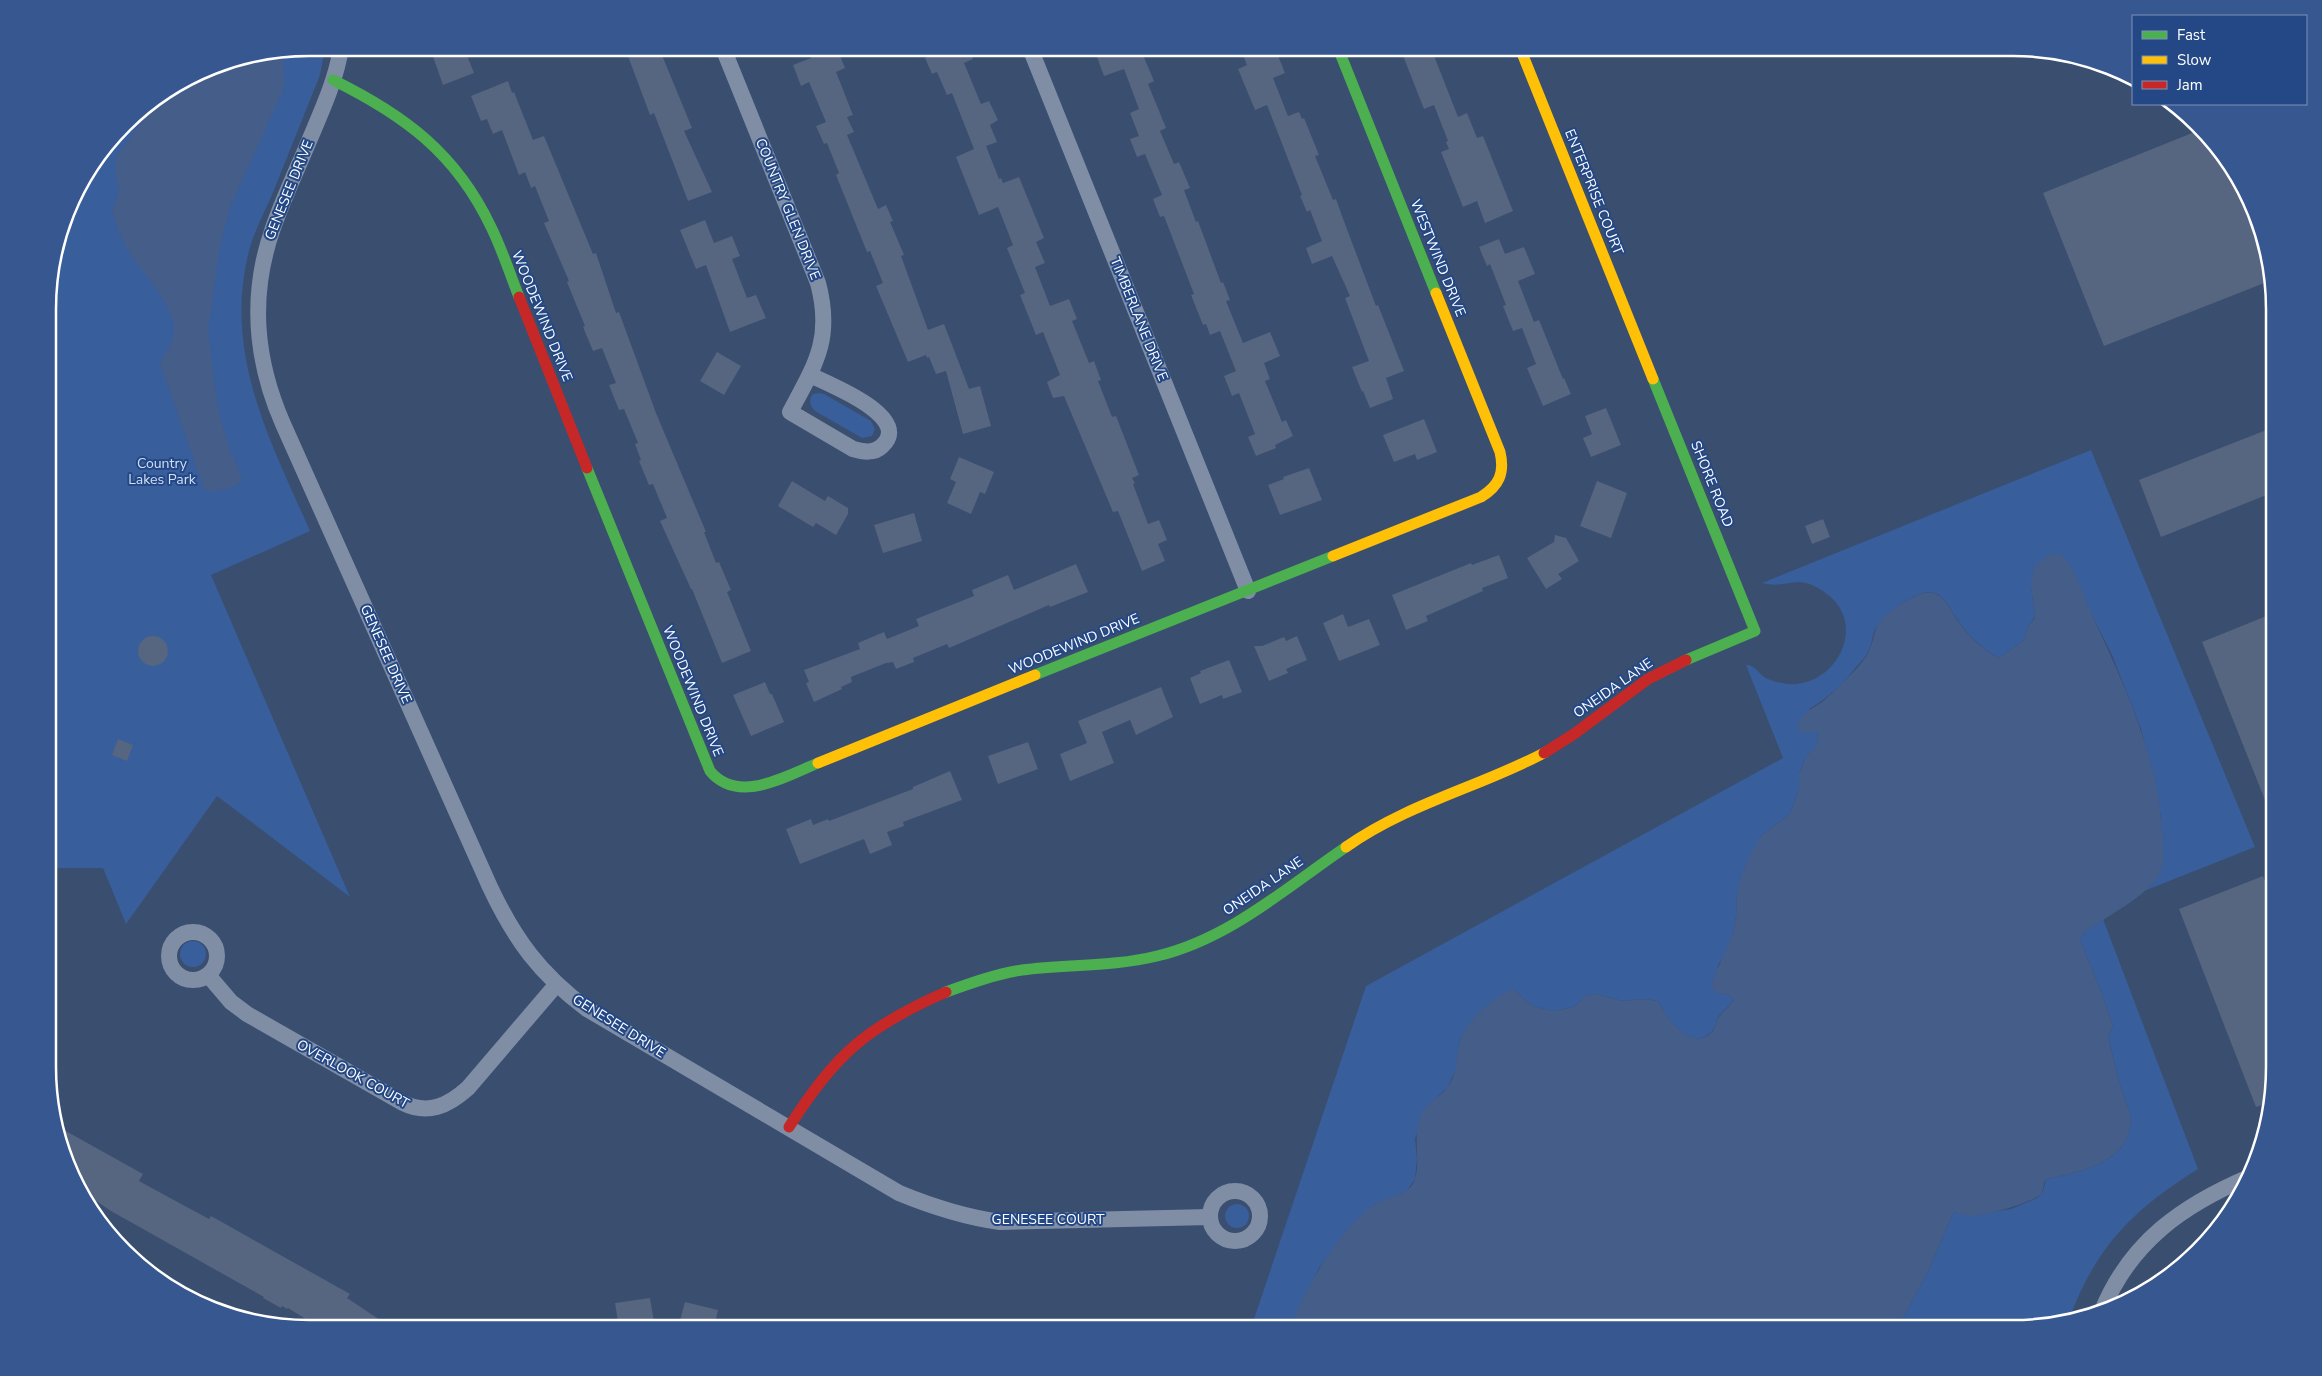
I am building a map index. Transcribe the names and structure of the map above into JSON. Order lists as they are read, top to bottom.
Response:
{
  "streets": {
    "street": [
      "GENESEE DRIVE",
      "ENTERPRISE COURT",
      "COUNTRY GLEN DRIVE",
      "WESTWIND DRIVE",
      "WOODEWIND DRIVE",
      "TIMBERLANE DRIVE",
      "SHORE ROAD",
      "ONEIDA LANE",
      "OVERLOOK COURT",
      "GENESEE COURT"
    ]
  },
  "crossings": [
    ["GENESEE DRIVE", "WOODEWIND DRIVE"],
    ["GENESEE DRIVE", "ONEIDA LANE"],
    ["GENESEE DRIVE", "OVERLOOK COURT"],
    ["GENESEE DRIVE", "GENESEE COURT"],
    ["ENTERPRISE COURT", "SHORE ROAD"],
    ["WESTWIND DRIVE", "WOODEWIND DRIVE"],
    ["WOODEWIND DRIVE", "TIMBERLANE DRIVE"],
    ["SHORE ROAD", "ONEIDA LANE"],
    ["ONEIDA LANE", "GENESEE COURT"]
  ],
  "parks": ["Country Lakes Park"],
  "legend": ["Fast", "Slow", "Jam"]
}
